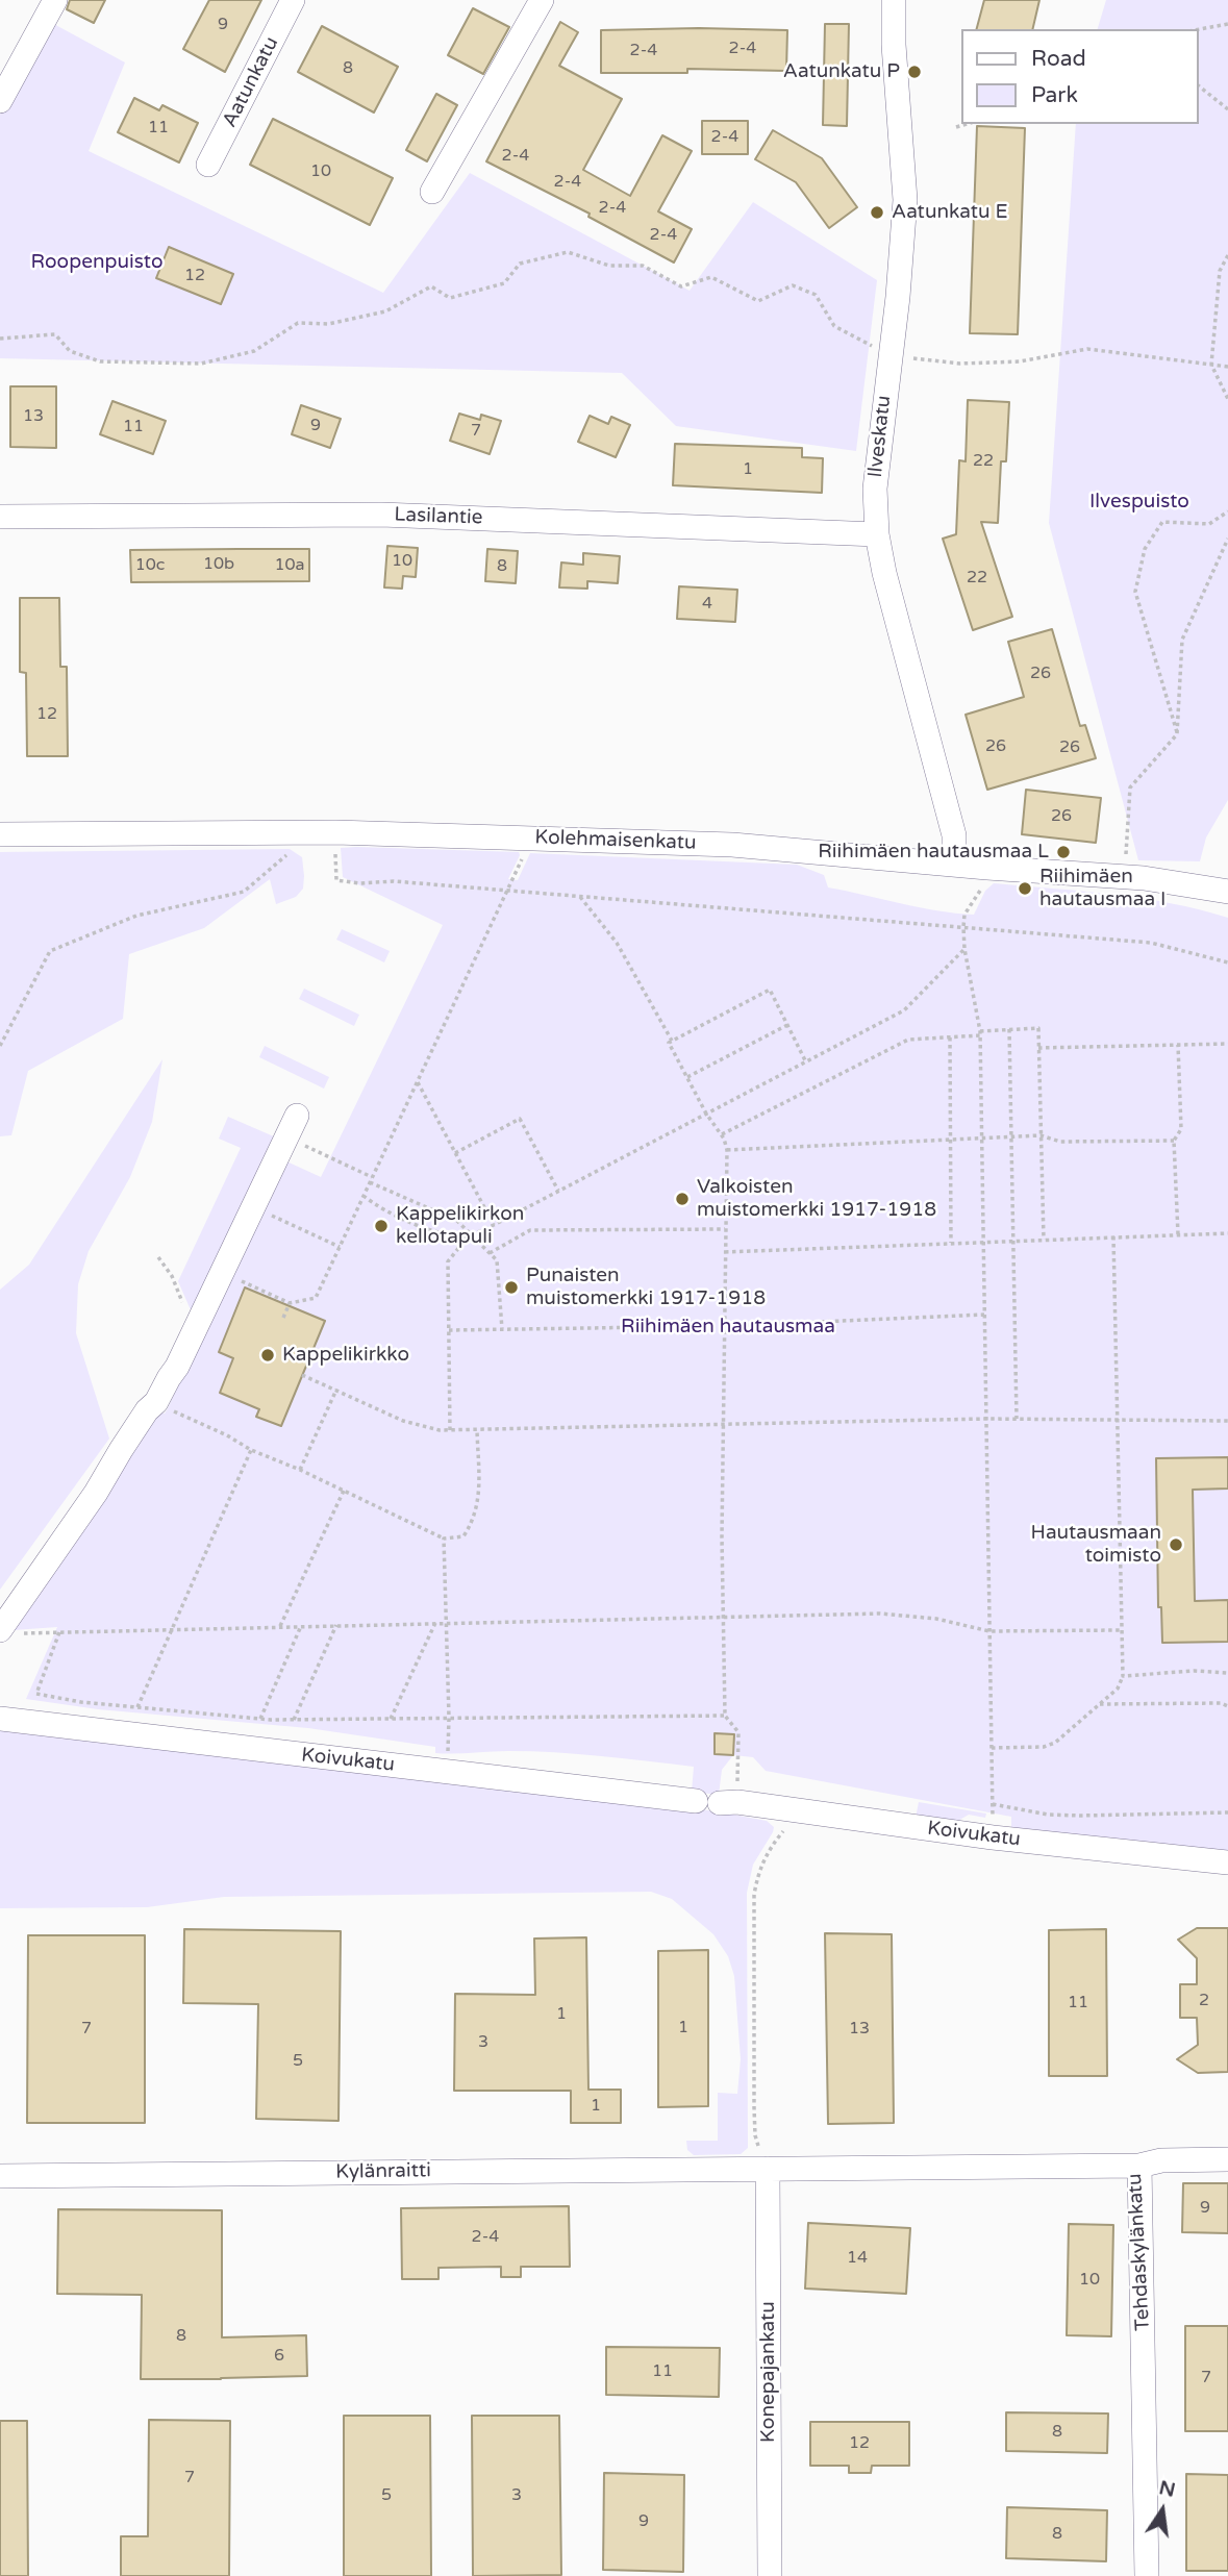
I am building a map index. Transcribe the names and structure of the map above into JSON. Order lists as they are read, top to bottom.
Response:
{
  "streets": {
    "street": [
      "Aatunkatu",
      "Ilveskatu",
      "Lasilantie",
      "Kolehmaisenkatu",
      "Koivukatu",
      "Kylänraitti",
      "Tehdaskylänkatu",
      "Konepajankatu"
    ]
  },
  "crossings": [
    ["Ilveskatu", "Lasilantie"],
    ["Ilveskatu", "Kolehmaisenkatu"],
    ["Kylänraitti", "Tehdaskylänkatu"],
    ["Kylänraitti", "Konepajankatu"],
    ["Tehdaskylänkatu", "Konepajankatu"]
  ],
  "parks": ["Roopenpuisto", "Ilvespuisto", "Riihimäen hautausmaa"],
  "places": [
    "Aatunkatu P",
    "Aatunkatu E",
    "Riihimäen hautausmaa L",
    "Riihimäen hautausmaa I",
    "Valkoisten muistomerkki 1917-1918",
    "Kappelikirkon kellotapuli",
    "Punaisten muistomerkki 1917-1918",
    "Kappelikirkko",
    "Hautausmaan toimisto"
  ],
  "house_numbers": [
    "9",
    "2-4",
    "2-4",
    "8",
    "11",
    "2-4",
    "2-4",
    "10",
    "2-4",
    "2-4",
    "2-4",
    "12",
    "13",
    "9",
    "11",
    "7",
    "22",
    "1",
    "10",
    "10b",
    "10c",
    "10a",
    "8",
    "22",
    "4",
    "26",
    "12",
    "26",
    "26",
    "26",
    "2",
    "11",
    "1",
    "1",
    "7",
    "13",
    "3",
    "5",
    "1",
    "9",
    "2-4",
    "14",
    "10",
    "8",
    "6",
    "11",
    "7",
    "8",
    "12",
    "7",
    "5",
    "3",
    "9",
    "8"
  ],
  "legend": ["Road", "Park"],
  "north": "top"
}
